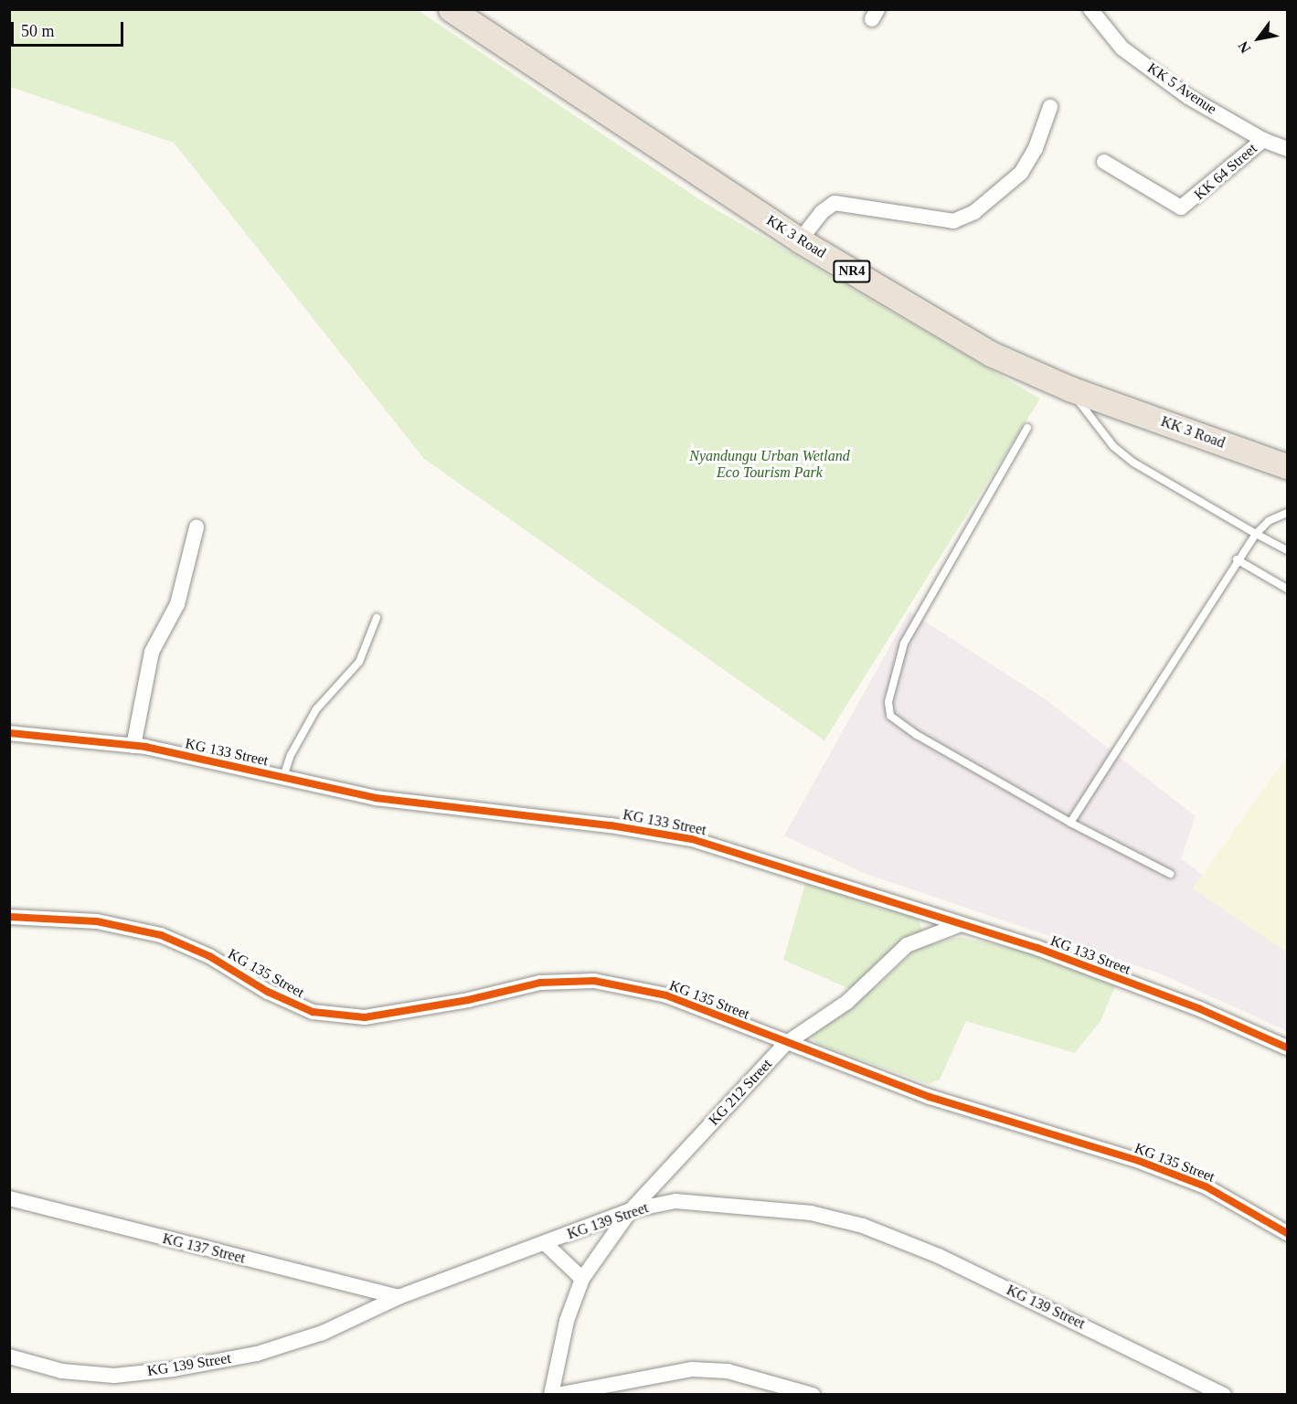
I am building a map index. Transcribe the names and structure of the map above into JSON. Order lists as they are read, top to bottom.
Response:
{
  "streets": {
    "highway": ["KK 3 Road", "NR4"],
    "street": [
      "KK 5 Avenue",
      "KK 64 Street",
      "KG 133 Street",
      "KG 135 Street",
      "KG 212 Street",
      "KG 139 Street",
      "KG 137 Street"
    ]
  },
  "crossings": [
    ["KK 5 Avenue", "KK 64 Street"],
    ["KG 133 Street", "KG 212 Street"],
    ["KG 135 Street", "KG 212 Street"],
    ["KG 212 Street", "KG 139 Street"],
    ["KG 139 Street", "KG 137 Street"]
  ],
  "parks": ["Nyandungu Urban Wetland Eco Tourism Park"],
  "scale_bar": "50 m",
  "north": "bottom left"
}
